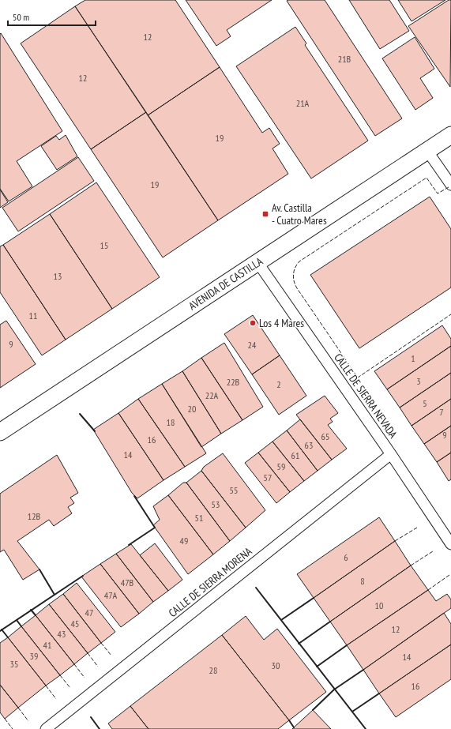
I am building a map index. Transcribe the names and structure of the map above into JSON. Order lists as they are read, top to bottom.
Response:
{
  "streets": {
    "main road": ["AVENIDA DE CASTILLA"],
    "street": ["CALLE DE SIERRA NEVADA", "CALLE DE SIERRA MORENA"]
  },
  "crossings": [
    ["AVENIDA DE CASTILLA", "CALLE DE SIERRA NEVADA"],
    ["CALLE DE SIERRA NEVADA", "CALLE DE SIERRA MORENA"]
  ],
  "places": {
    "transit": ["Av. Castilla - Cuatro Mares"],
    "other": ["Los 4 Mares"]
  },
  "house_numbers": [
    "12",
    "21B",
    "12",
    "21A",
    "19",
    "19",
    "15",
    "13",
    "11",
    "9",
    "24",
    "1",
    "3",
    "22B",
    "2",
    "22A",
    "5",
    "20",
    "7",
    "18",
    "9",
    "65",
    "16",
    "63",
    "14",
    "61",
    "59",
    "57",
    "55",
    "53",
    "12B",
    "51",
    "49",
    "6",
    "8",
    "47B",
    "47A",
    "10",
    "47",
    "45",
    "12",
    "43",
    "41",
    "39",
    "14",
    "35",
    "30",
    "28",
    "16"
  ],
  "scale_bar": "50 m"
}
